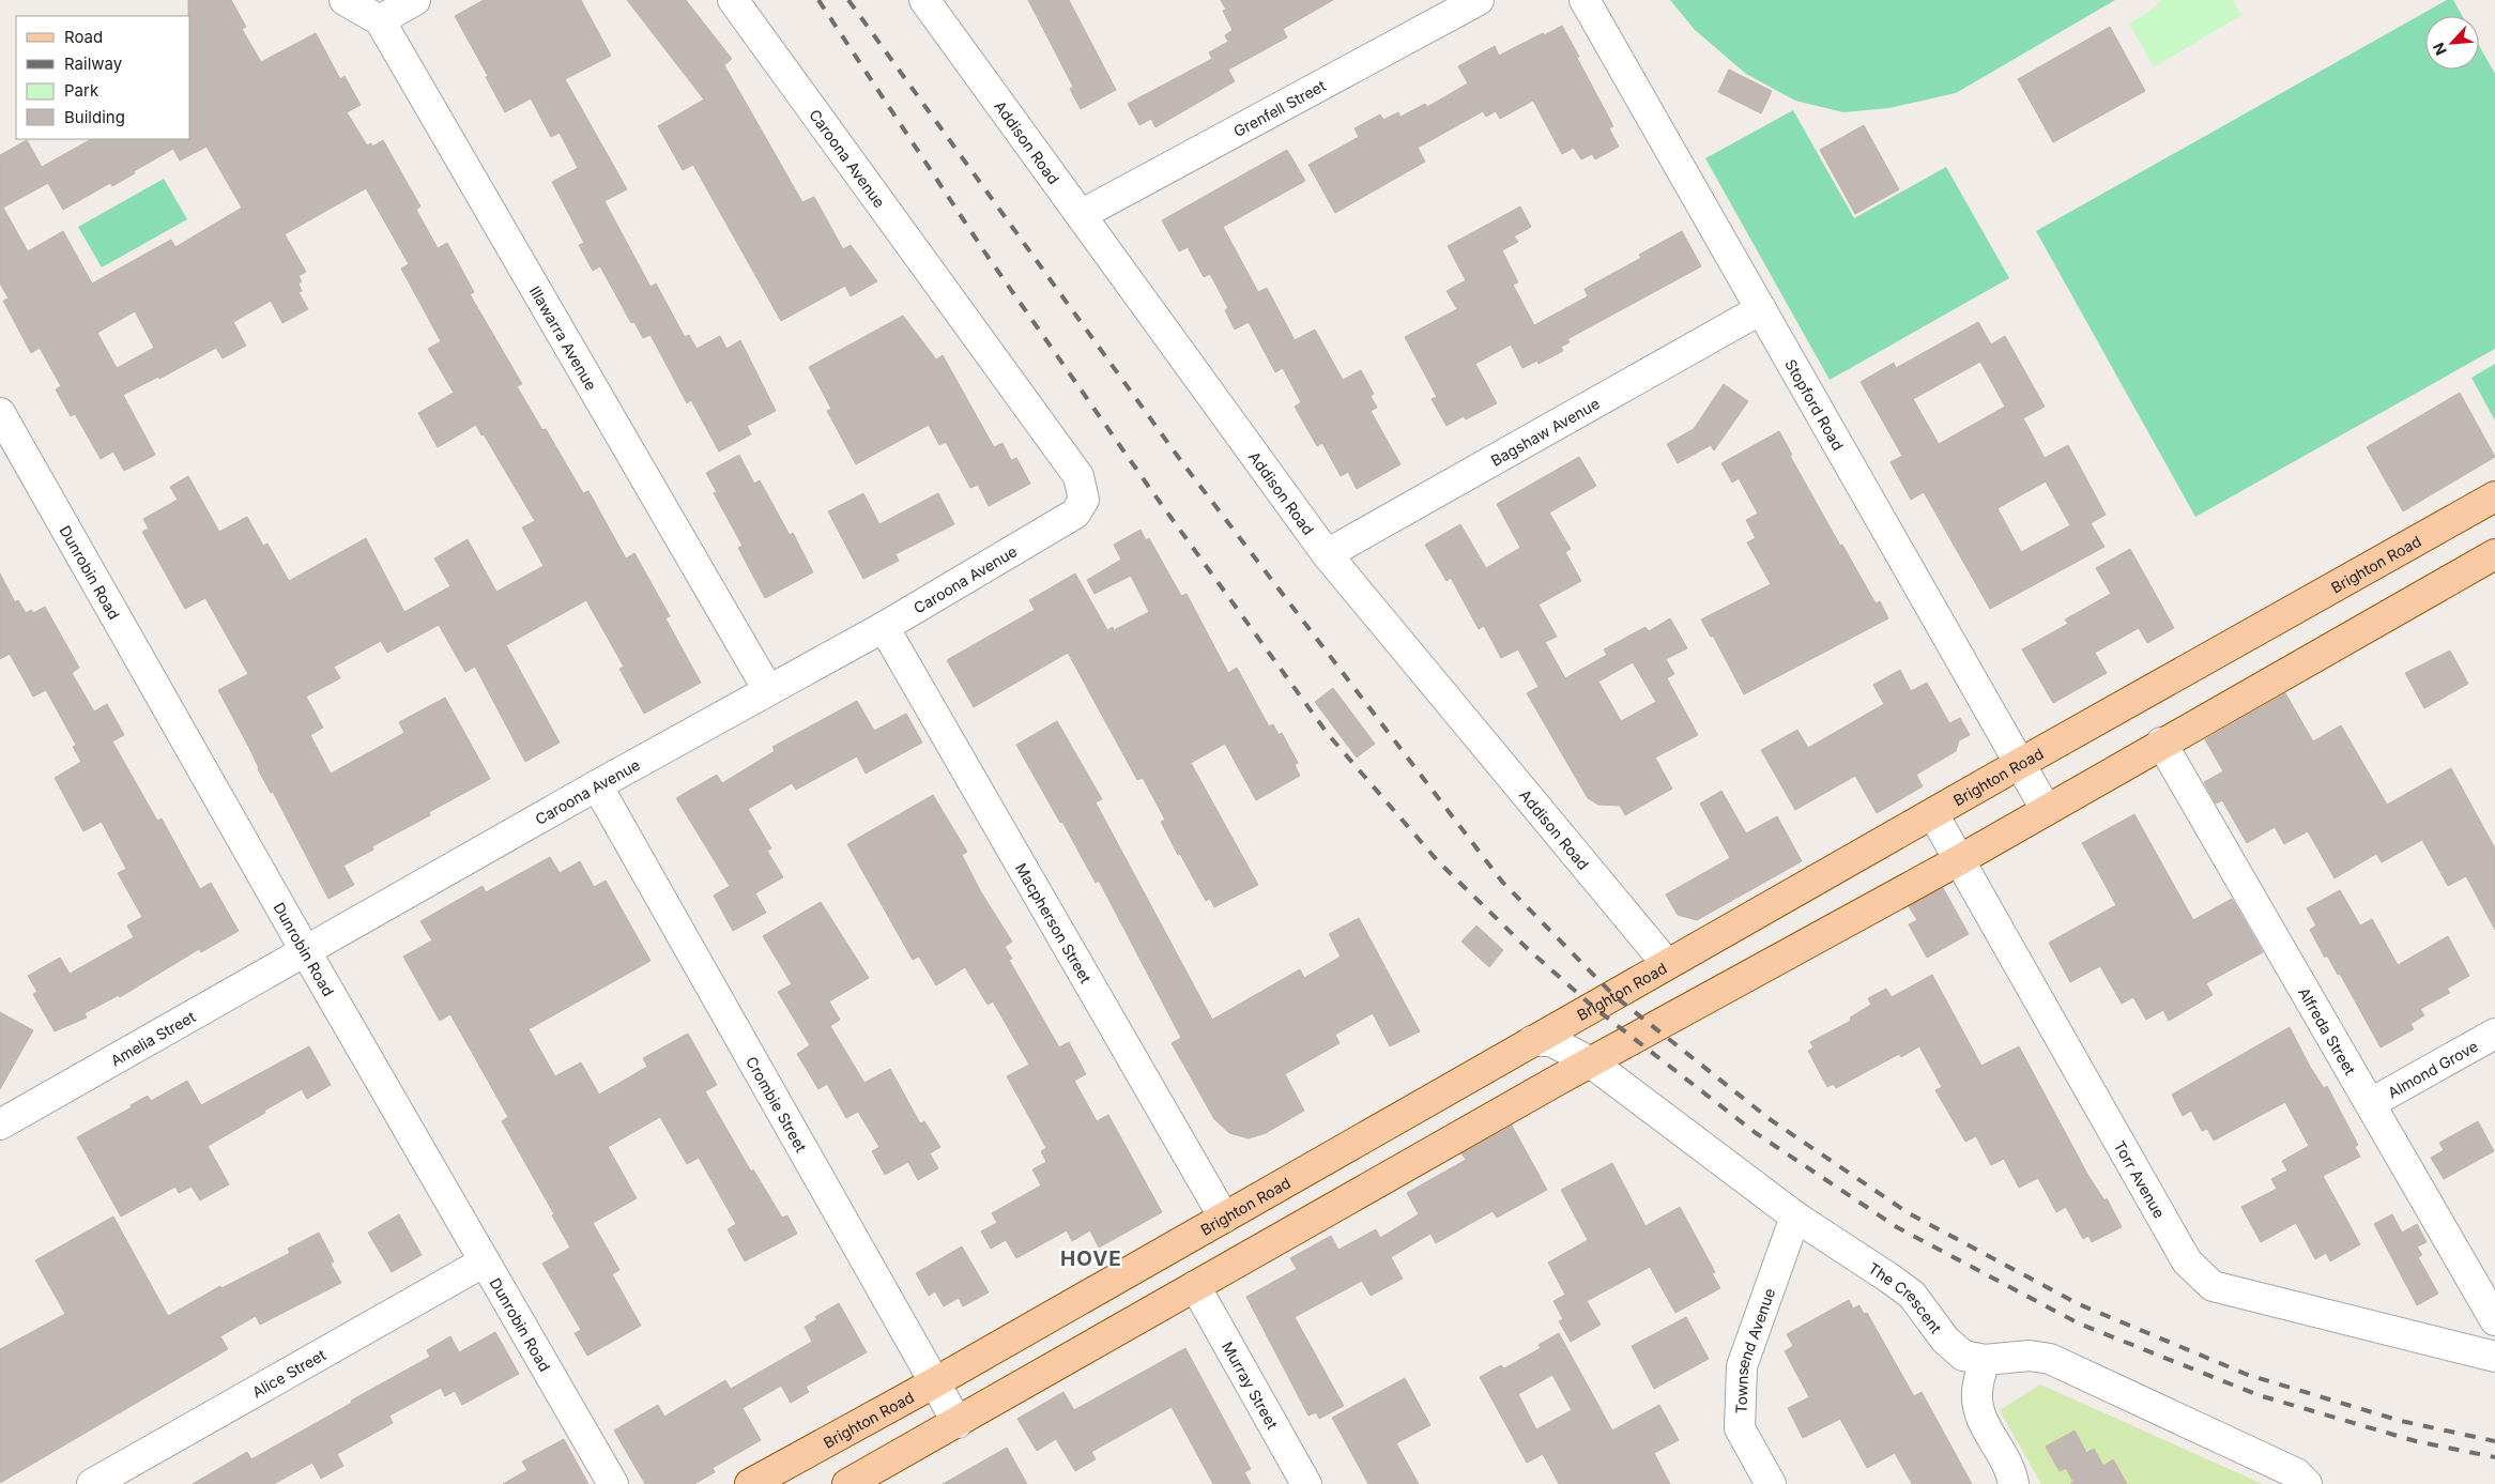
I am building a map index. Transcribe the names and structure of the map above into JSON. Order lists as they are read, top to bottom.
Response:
{
  "streets": {
    "main road": ["Brighton Road"],
    "street": [
      "Grenfell Street",
      "Addison Road",
      "Caroona Avenue",
      "Illawarra Avenue",
      "Stopford Road",
      "Bagshaw Avenue",
      "Dunrobin Road",
      "Macpherson Street",
      "Alfreda Street",
      "Amelia Street",
      "Almond Grove",
      "Crombie Street",
      "Torr Avenue",
      "The Crescent",
      "Townsend Avenue",
      "Alice Street",
      "Murray Street"
    ]
  },
  "crossings": [
    ["Grenfell Street", "Addison Road"],
    ["Addison Road", "Bagshaw Avenue"],
    ["Addison Road", "Brighton Road"],
    ["Caroona Avenue", "Illawarra Avenue"],
    ["Caroona Avenue", "Dunrobin Road"],
    ["Caroona Avenue", "Macpherson Street"],
    ["Caroona Avenue", "Amelia Street"],
    ["Caroona Avenue", "Crombie Street"],
    ["Stopford Road", "Bagshaw Avenue"],
    ["Stopford Road", "Brighton Road"],
    ["Brighton Road", "Macpherson Street"],
    ["Brighton Road", "Crombie Street"],
    ["Brighton Road", "Torr Avenue"],
    ["Brighton Road", "The Crescent"],
    ["Dunrobin Road", "Amelia Street"],
    ["Dunrobin Road", "Alice Street"],
    ["Alfreda Street", "Almond Grove"],
    ["The Crescent", "Townsend Avenue"]
  ],
  "districts": ["HOVE"],
  "legend": [
    "Road",
    "Railway",
    "Park",
    "Building"
  ],
  "north": "bottom left"
}
